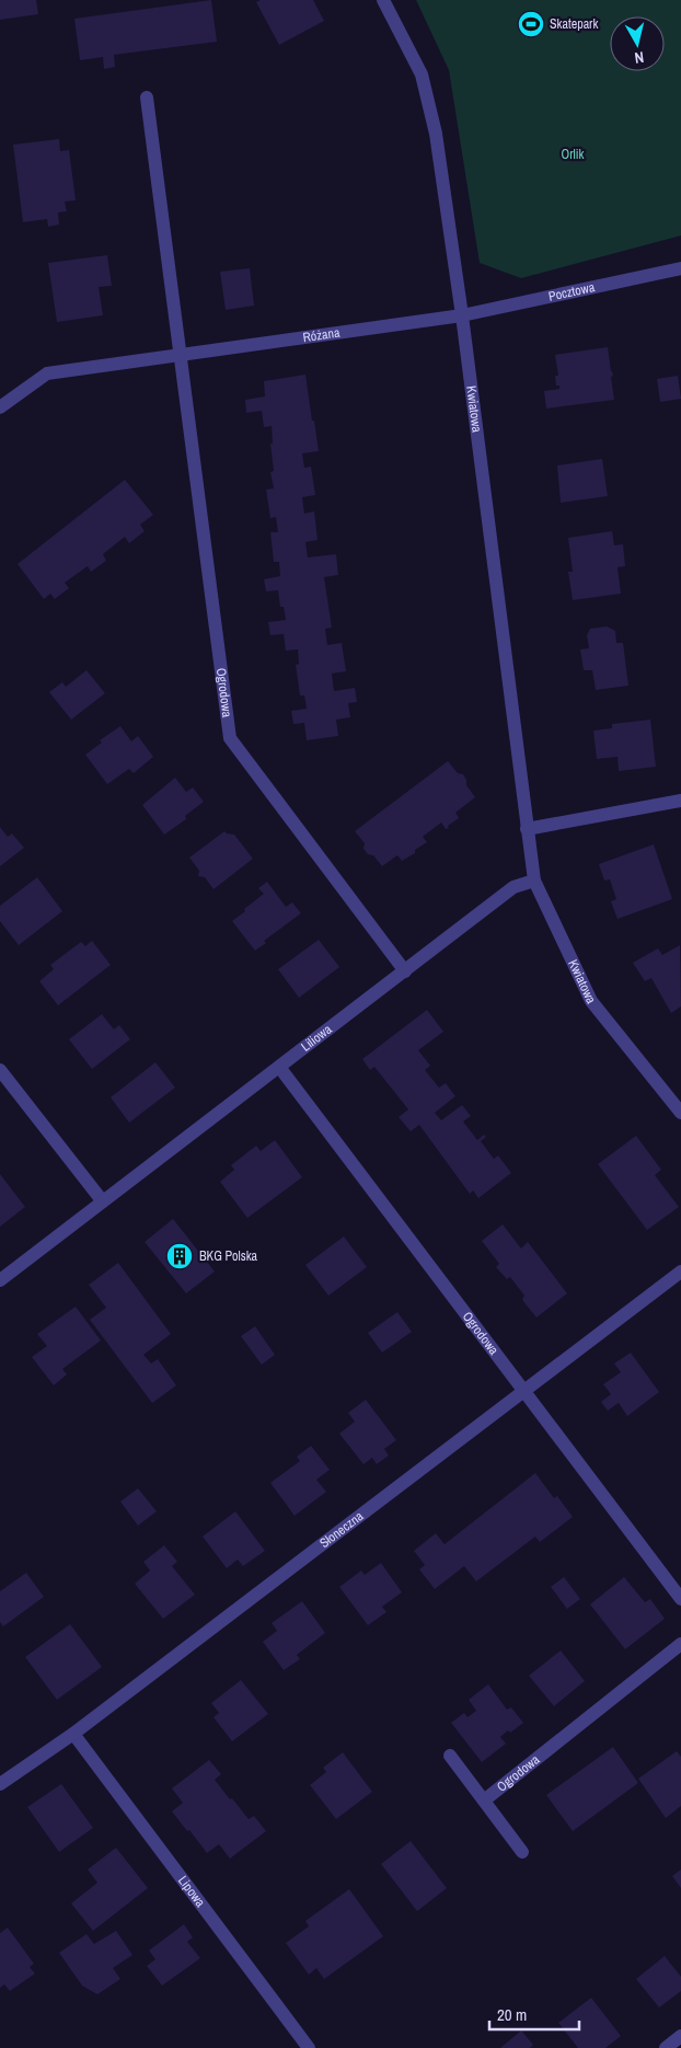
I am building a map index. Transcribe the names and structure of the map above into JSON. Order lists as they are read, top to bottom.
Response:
{
  "streets": {
    "street": [
      "Pocztowa",
      "Różana",
      "Kwiatowa",
      "Ogrodowa",
      "Liliowa",
      "Słoneczna",
      "Lipowa"
    ]
  },
  "crossings": [
    ["Pocztowa", "Różana"],
    ["Pocztowa", "Kwiatowa"],
    ["Różana", "Kwiatowa"],
    ["Różana", "Ogrodowa"],
    ["Kwiatowa", "Liliowa"],
    ["Ogrodowa", "Liliowa"],
    ["Ogrodowa", "Słoneczna"],
    ["Słoneczna", "Lipowa"]
  ],
  "parks": ["Orlik"],
  "places": {
    "sports": ["Skatepark"],
    "building": ["BKG Polska"]
  },
  "scale_bar": "20 m",
  "north": "bottom"
}
